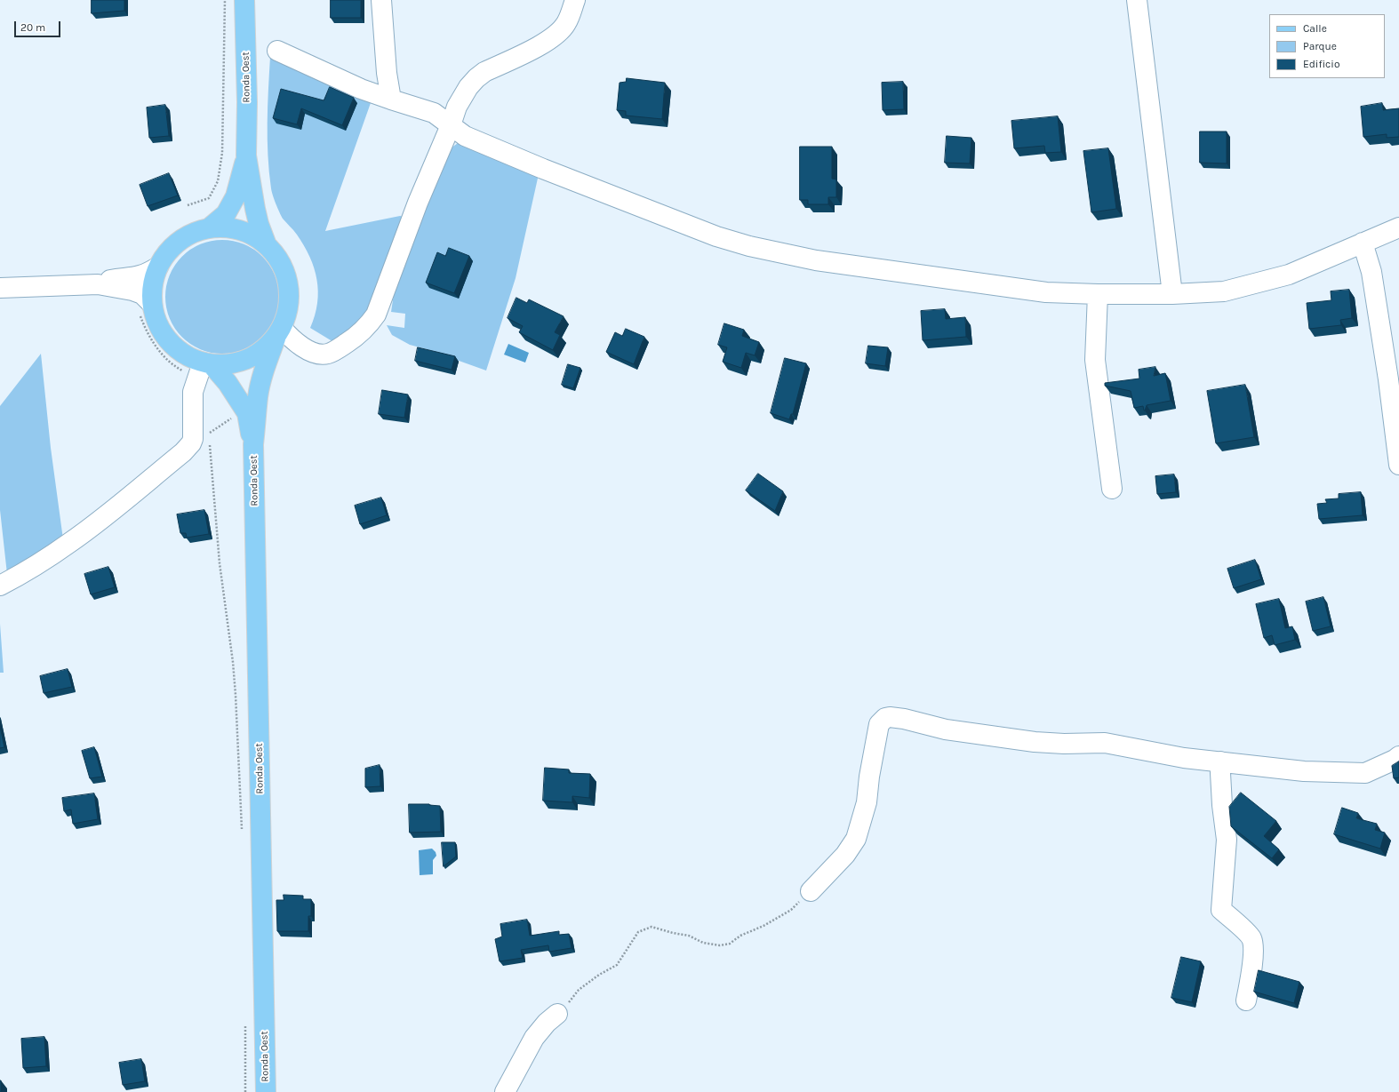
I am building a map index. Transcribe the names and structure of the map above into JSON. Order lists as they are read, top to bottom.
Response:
{
  "streets": {
    "main road": ["Ronda Oest"]
  },
  "legend": ["Calle", "Parque", "Edificio"],
  "scale_bar": "20 m"
}
